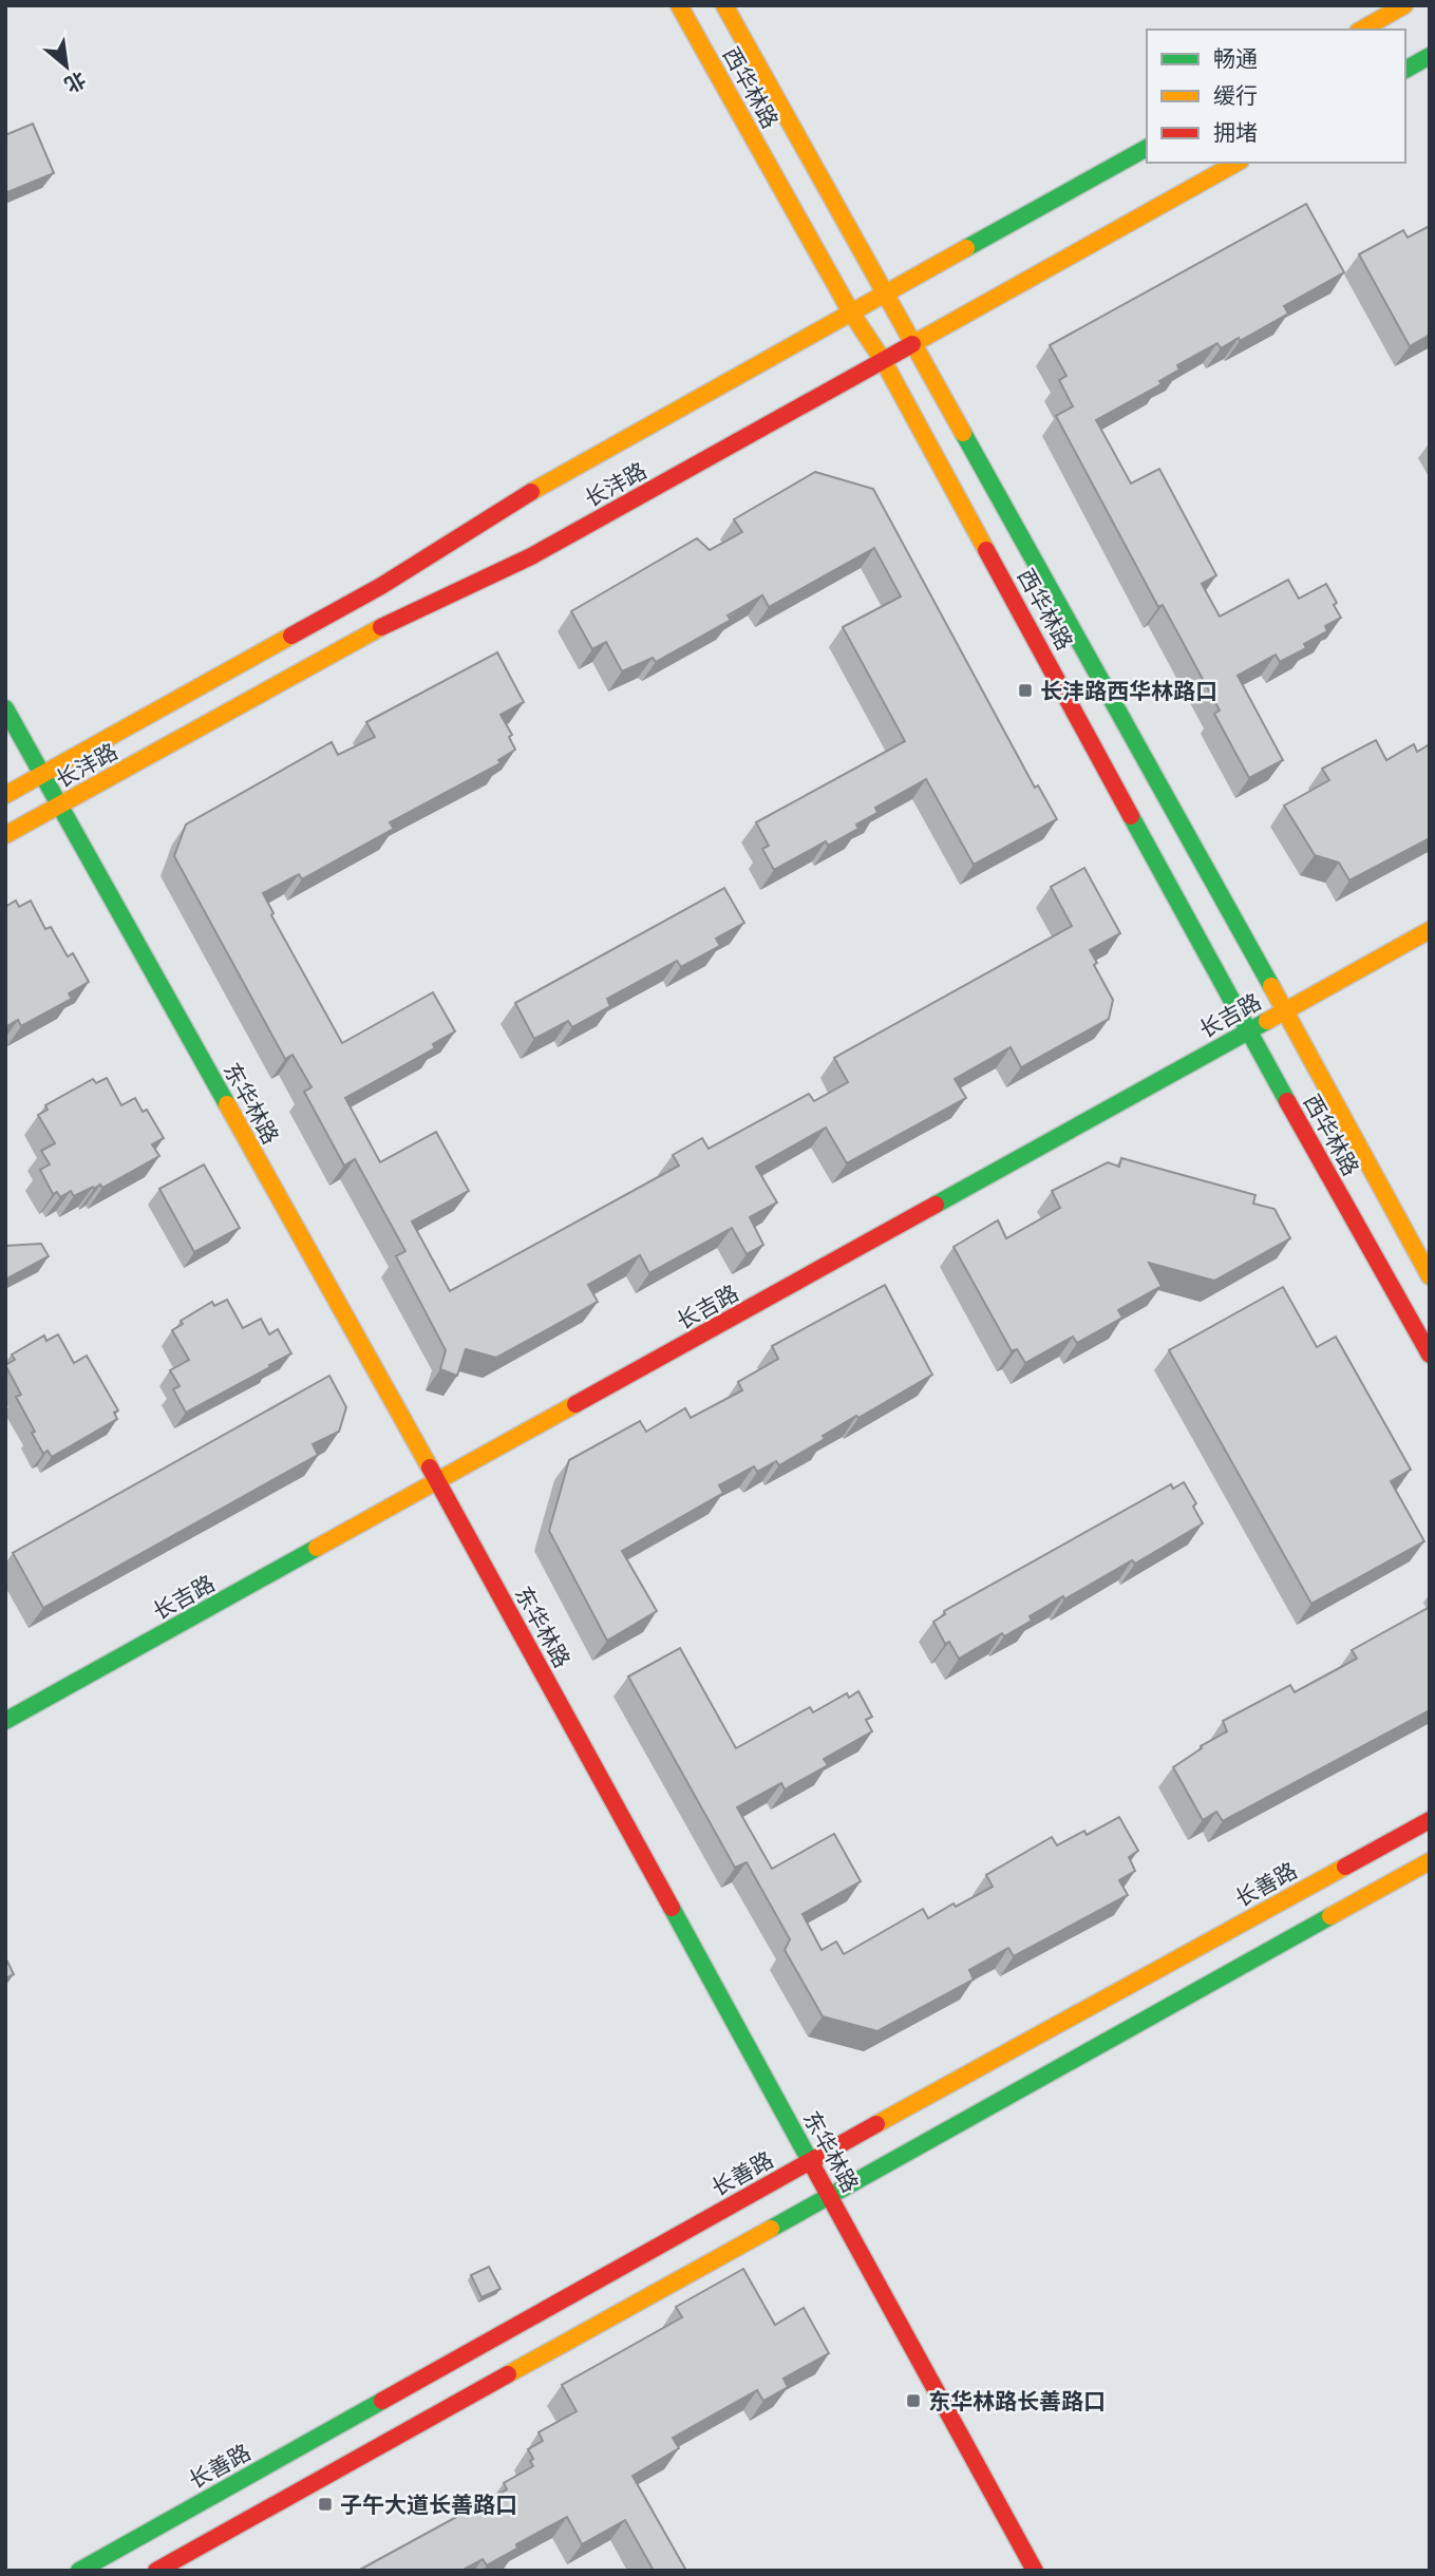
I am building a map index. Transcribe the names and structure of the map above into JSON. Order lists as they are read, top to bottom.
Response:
{
  "streets": {
    "street": [
      "西华林路",
      "长沣路",
      "长吉路",
      "东华林路",
      "长善路"
    ]
  },
  "crossings": [
    ["西华林路", "长沣路"],
    ["西华林路", "长吉路"],
    ["长沣路", "东华林路"],
    ["长吉路", "东华林路"],
    ["东华林路", "长善路"]
  ],
  "places": {
    "transit": ["长沣路西华林路口", "东华林路长善路口", "子午大道长善路口"]
  },
  "legend": ["畅通", "缓行", "拥堵"],
  "north": "bottom right"
}
